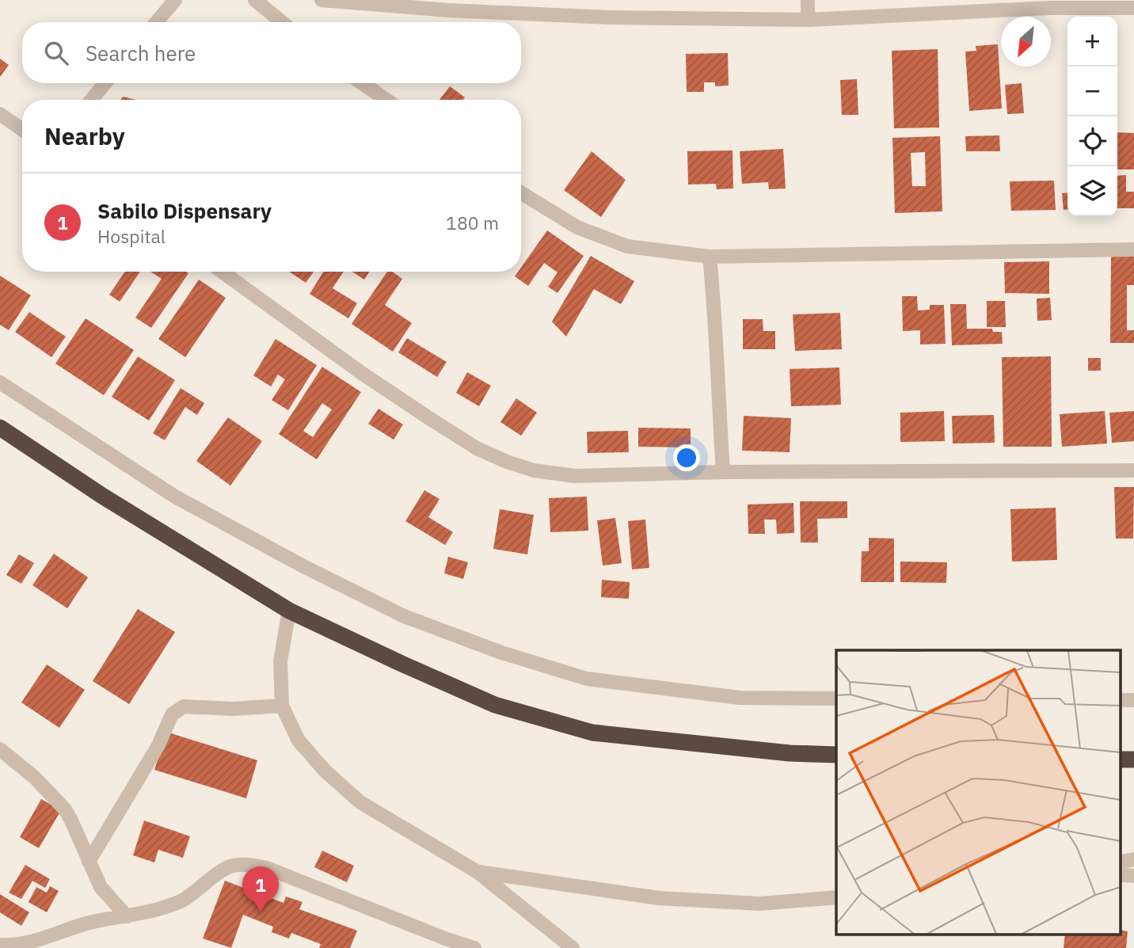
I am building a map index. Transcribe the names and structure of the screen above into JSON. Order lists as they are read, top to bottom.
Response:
{
  "north": "bottom left",
  "page": {
    "map_buttons": ["+", "−"],
    "search": "Search here",
    "heading": "Nearby",
    "list": [
      {
        "mark": "1",
        "name": "Sabilo Dispensary",
        "note": "Hospital",
        "value": "180 m"
      }
    ],
    "pins": "1"
  }
}
